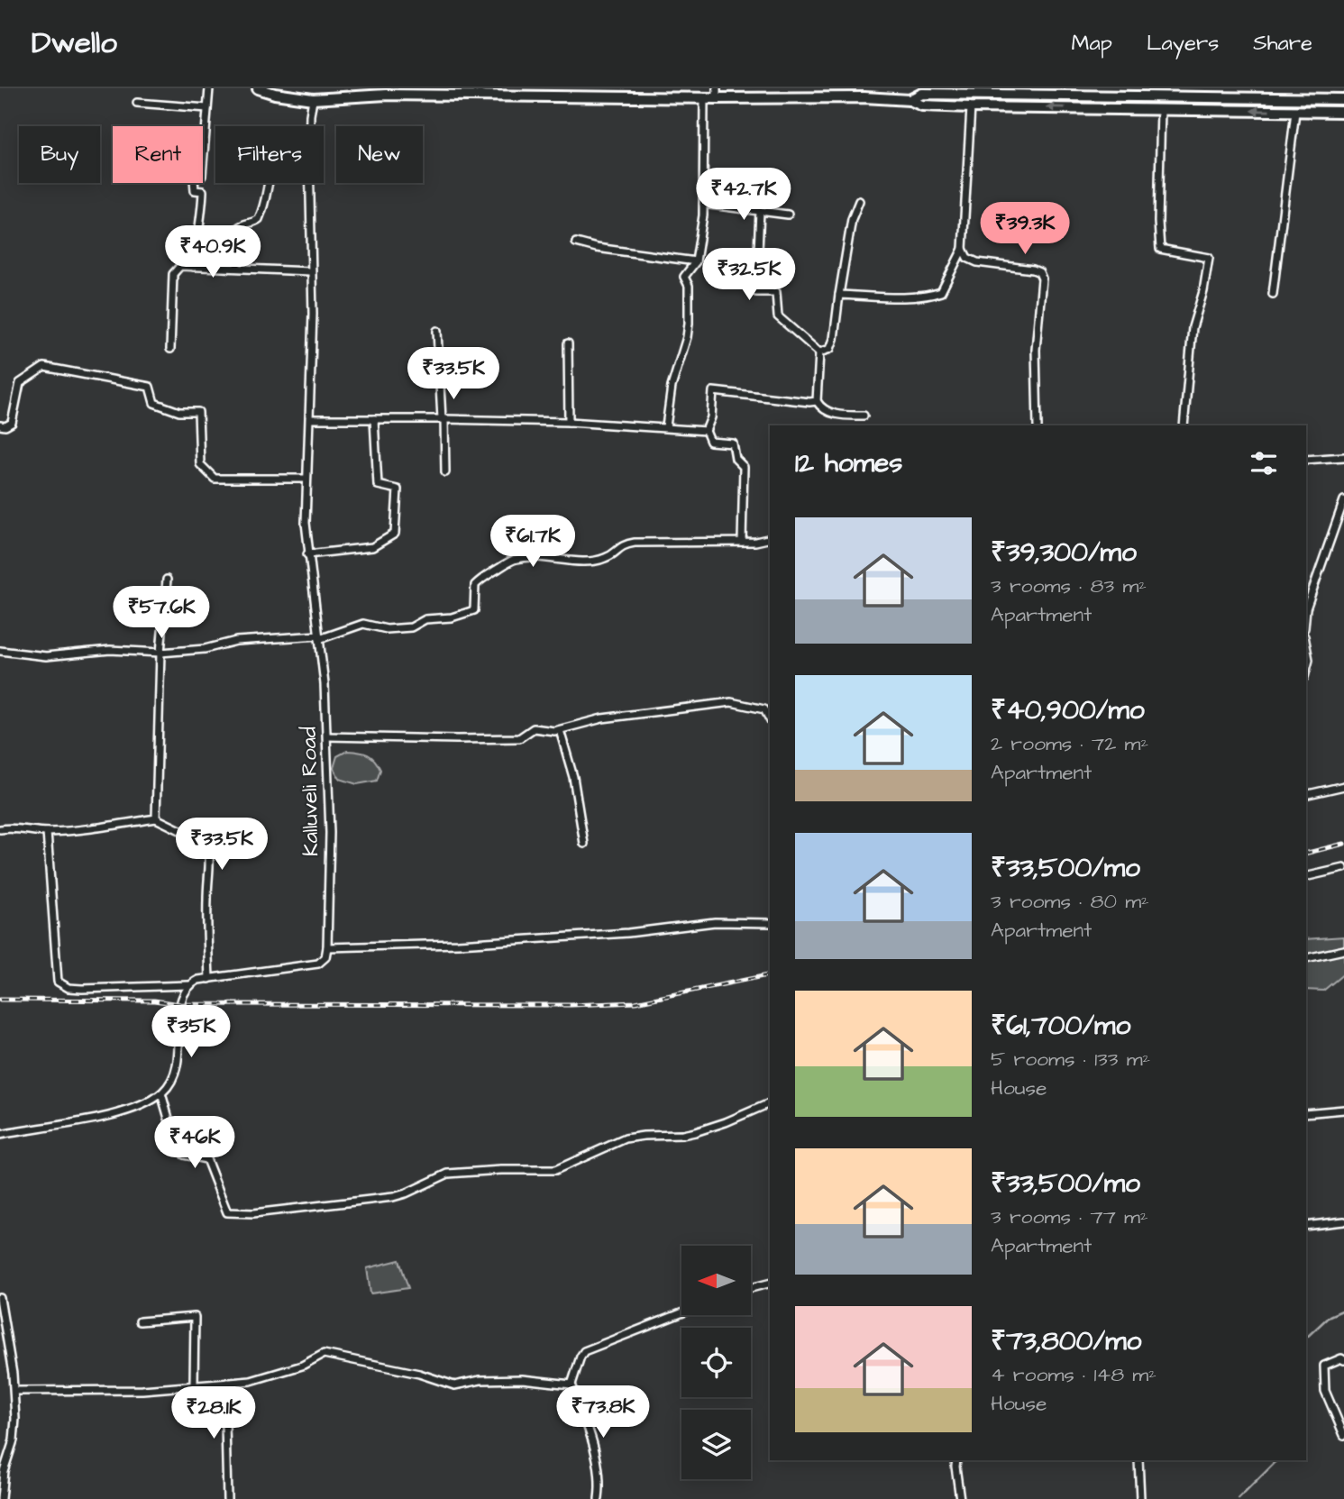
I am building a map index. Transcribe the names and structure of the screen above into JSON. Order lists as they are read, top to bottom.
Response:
{
  "streets": {
    "street": ["Kalluveli Road"]
  },
  "north": "left",
  "page": {
    "header": "Dwello",
    "nav": ["Map", "Layers", "Share"],
    "chip": [
      "Buy",
      "Rent",
      "Filters",
      "New"
    ],
    "price": [
      "₹42.7K",
      "₹39.3K",
      "₹40.9K",
      "₹32.5K",
      "₹33.5K",
      "₹61.7K",
      "₹57.6K",
      "₹33.5K",
      "₹35K",
      "₹46K",
      "₹73.8K",
      "₹28.1K"
    ],
    "heading": "12 homes",
    "list": [
      {
        "name": "₹39,300/mo",
        "note": "3 rooms · 83 m² · Apartment"
      },
      {
        "name": "₹40,900/mo",
        "note": "2 rooms · 72 m² · Apartment"
      },
      {
        "name": "₹33,500/mo",
        "note": "3 rooms · 80 m² · Apartment"
      },
      {
        "name": "₹61,700/mo",
        "note": "5 rooms · 133 m² · House"
      },
      {
        "name": "₹33,500/mo",
        "note": "3 rooms · 77 m² · Apartment"
      },
      {
        "name": "₹73,800/mo",
        "note": "4 rooms · 148 m² · House"
      }
    ]
  }
}
